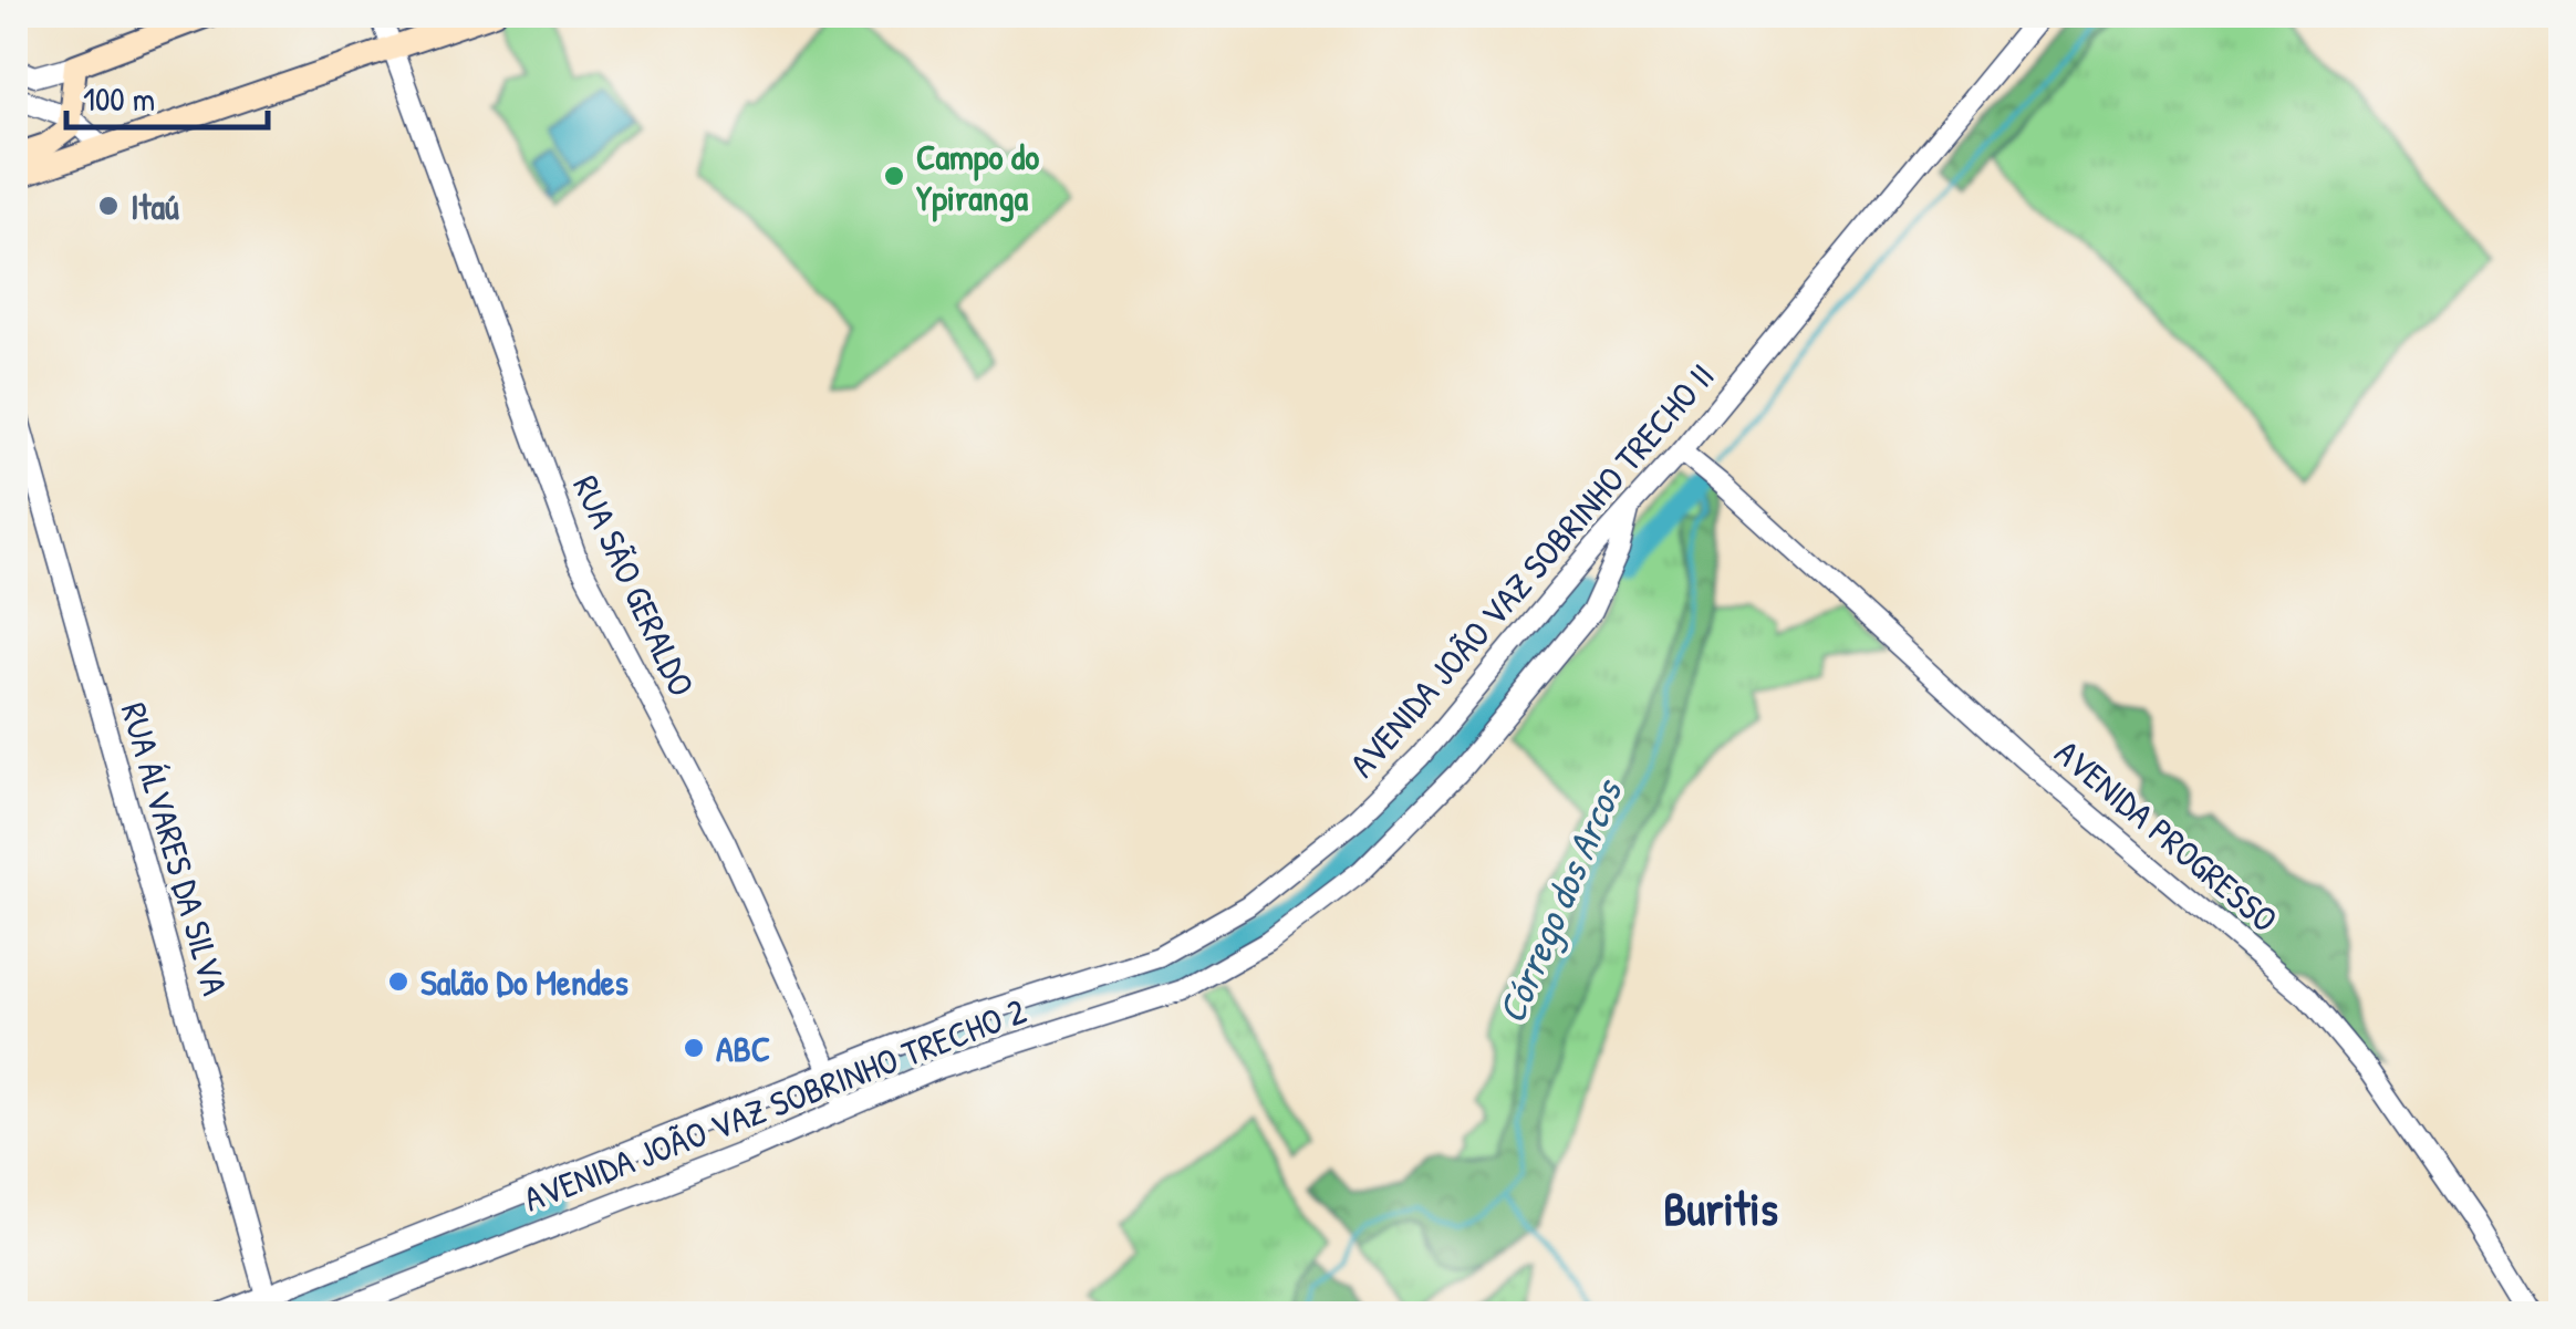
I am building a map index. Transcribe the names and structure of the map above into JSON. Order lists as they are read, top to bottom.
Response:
{
  "streets": {
    "street": [
      "AVENIDA JOÃO VAZ SOBRINHO TRECHO II",
      "RUA SÃO GERALDO",
      "AVENIDA PROGRESSO",
      "RUA ÁLVARES DA SILVA",
      "AVENIDA JOÃO VAZ SOBRINHO TRECHO 2"
    ]
  },
  "crossings": [
    ["AVENIDA JOÃO VAZ SOBRINHO TRECHO II", "RUA SÃO GERALDO"],
    ["AVENIDA JOÃO VAZ SOBRINHO TRECHO II", "AVENIDA PROGRESSO"],
    ["AVENIDA JOÃO VAZ SOBRINHO TRECHO II", "RUA ÁLVARES DA SILVA"],
    ["AVENIDA JOÃO VAZ SOBRINHO TRECHO II", "AVENIDA JOÃO VAZ SOBRINHO TRECHO 2"],
    ["RUA SÃO GERALDO", "AVENIDA JOÃO VAZ SOBRINHO TRECHO 2"]
  ],
  "districts": ["Buritis"],
  "water": ["Córrego dos Arcos"],
  "places": [
    "Campo do Ypiranga",
    "Itaú",
    "Salão Do Mendes",
    "ABC"
  ],
  "scale_bar": "100 m"
}
